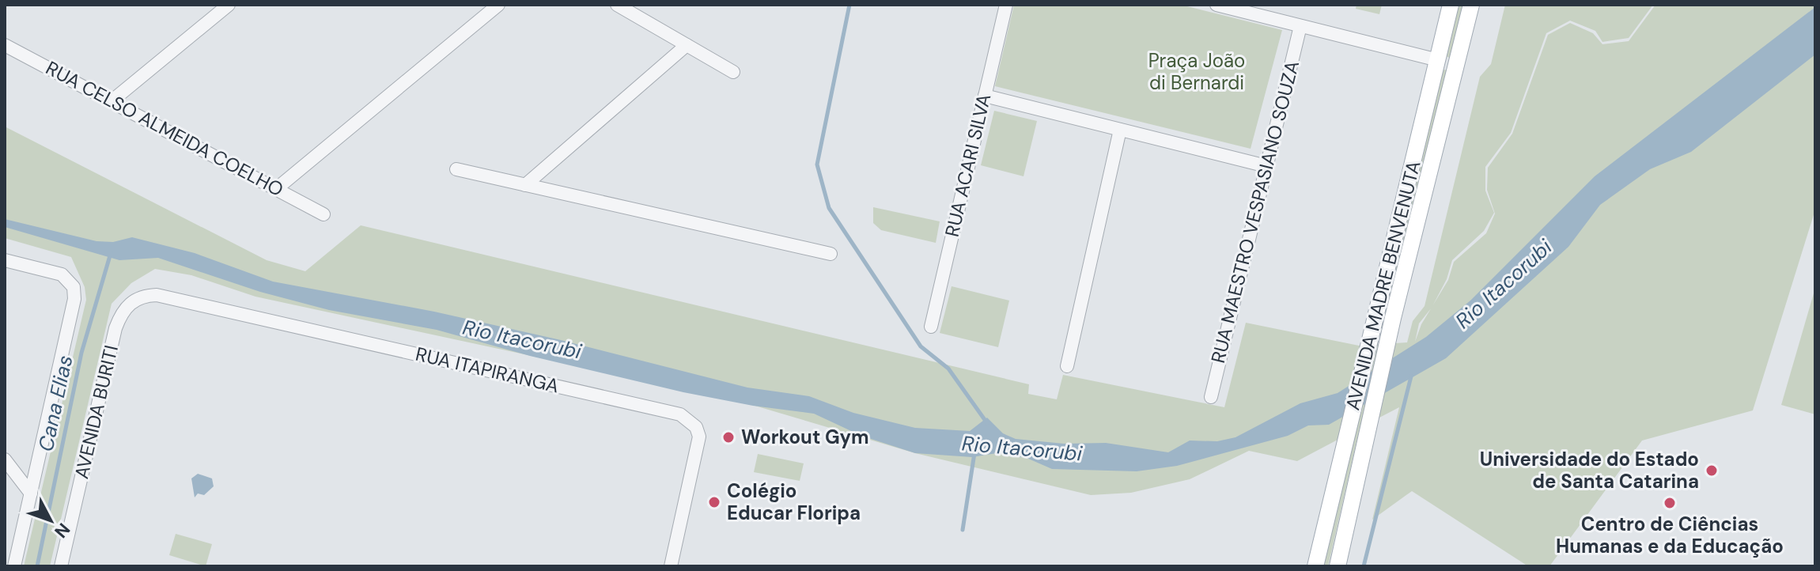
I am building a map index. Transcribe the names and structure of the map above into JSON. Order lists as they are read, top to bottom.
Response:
{
  "streets": {
    "main road": ["AVENIDA MADRE BENVENUTA"],
    "street": [
      "RUA CELSO ALMEIDA COELHO",
      "RUA ACARI SILVA",
      "RUA MAESTRO VESPASIANO SOUZA",
      "RUA ITAPIRANGA",
      "AVENIDA BURITI"
    ]
  },
  "crossings": [
    ["RUA ITAPIRANGA", "AVENIDA BURITI"]
  ],
  "water": ["Rio Itacorubi", "Cana Elias"],
  "parks": ["Praça João di Bernardi"],
  "places": [
    "Workout Gym",
    "Universidade do Estado de Santa Catarina",
    "Colégio Educar Floripa",
    "Centro de Ciências Humanas e da Educação"
  ],
  "north": "bottom right"
}
